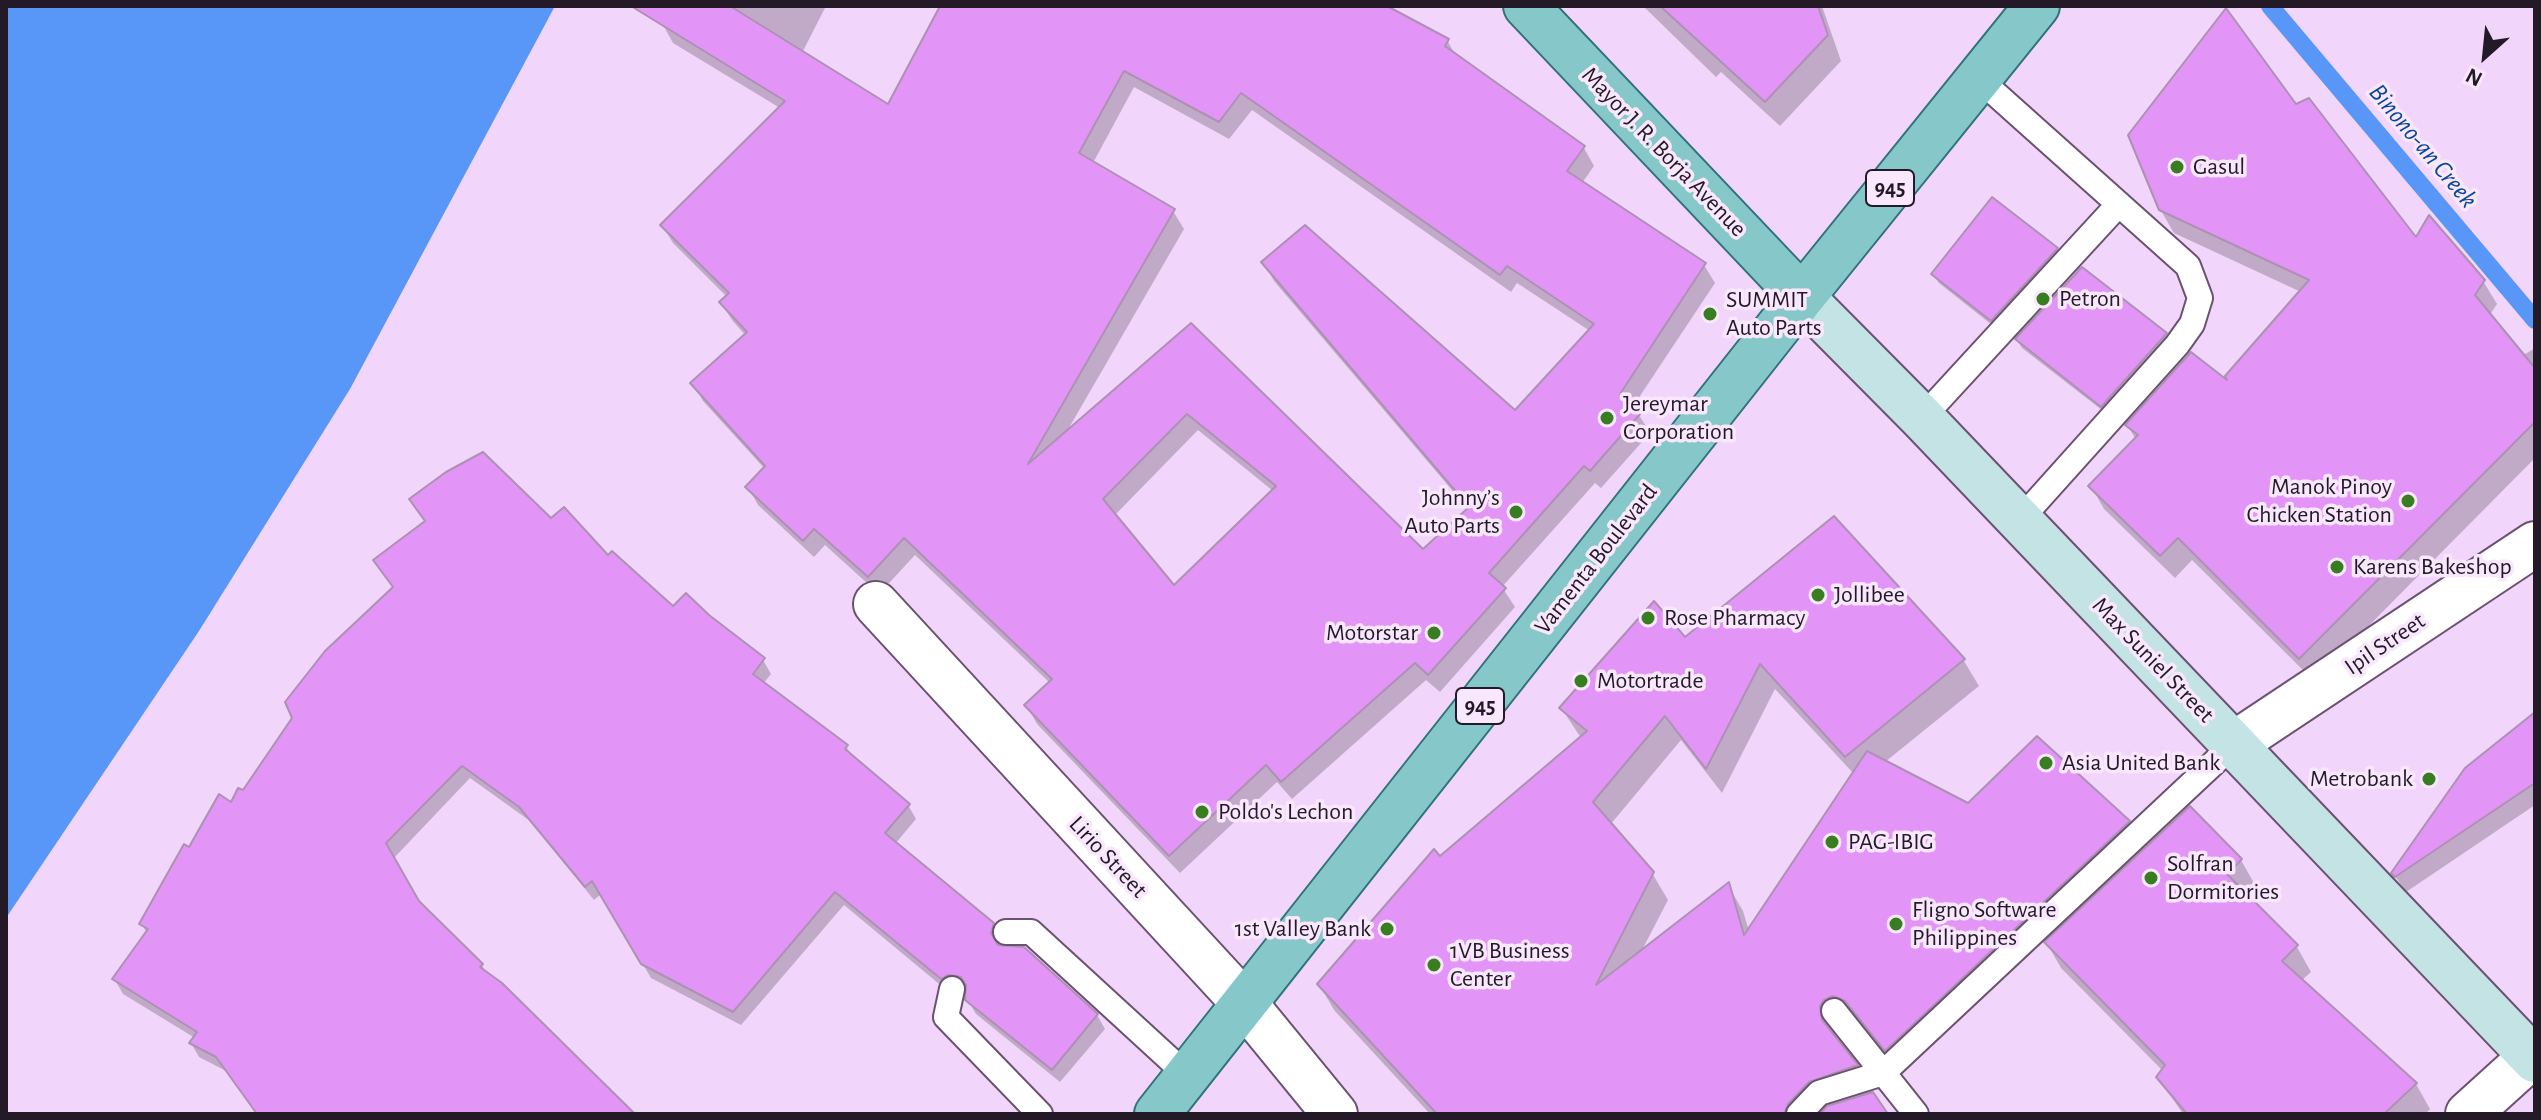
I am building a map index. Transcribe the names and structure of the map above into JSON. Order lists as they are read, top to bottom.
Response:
{
  "streets": {
    "main road": [
      "Mayor J. R. Borja Avenue",
      "945",
      "Vamenta Boulevard",
      "Max Suniel Street"
    ],
    "street": ["Ipil Street", "Lirio Street"]
  },
  "crossings": [
    ["Mayor J. R. Borja Avenue", "Vamenta Boulevard"],
    ["Mayor J. R. Borja Avenue", "Max Suniel Street"],
    ["Vamenta Boulevard", "Max Suniel Street"],
    ["Vamenta Boulevard", "Lirio Street"],
    ["Ipil Street", "Max Suniel Street"]
  ],
  "water": ["Binono-an Creek"],
  "places": [
    "Gasul",
    "Petron",
    "SUMMIT Auto Parts",
    "Jereymar Corporation",
    "Manok Pinoy Chicken Station",
    "Johnny’s Auto Parts",
    "Karens Bakeshop",
    "Jollibee",
    "Rose Pharmacy",
    "Motorstar",
    "Motortrade",
    "Asia United Bank",
    "Metrobank",
    "Poldo's Lechon",
    "PAG-IBIG",
    "Solfran Dormitories",
    "Fligno Software Philippines",
    "1st Valley Bank",
    "1VB Business Center"
  ],
  "north": "bottom left"
}
